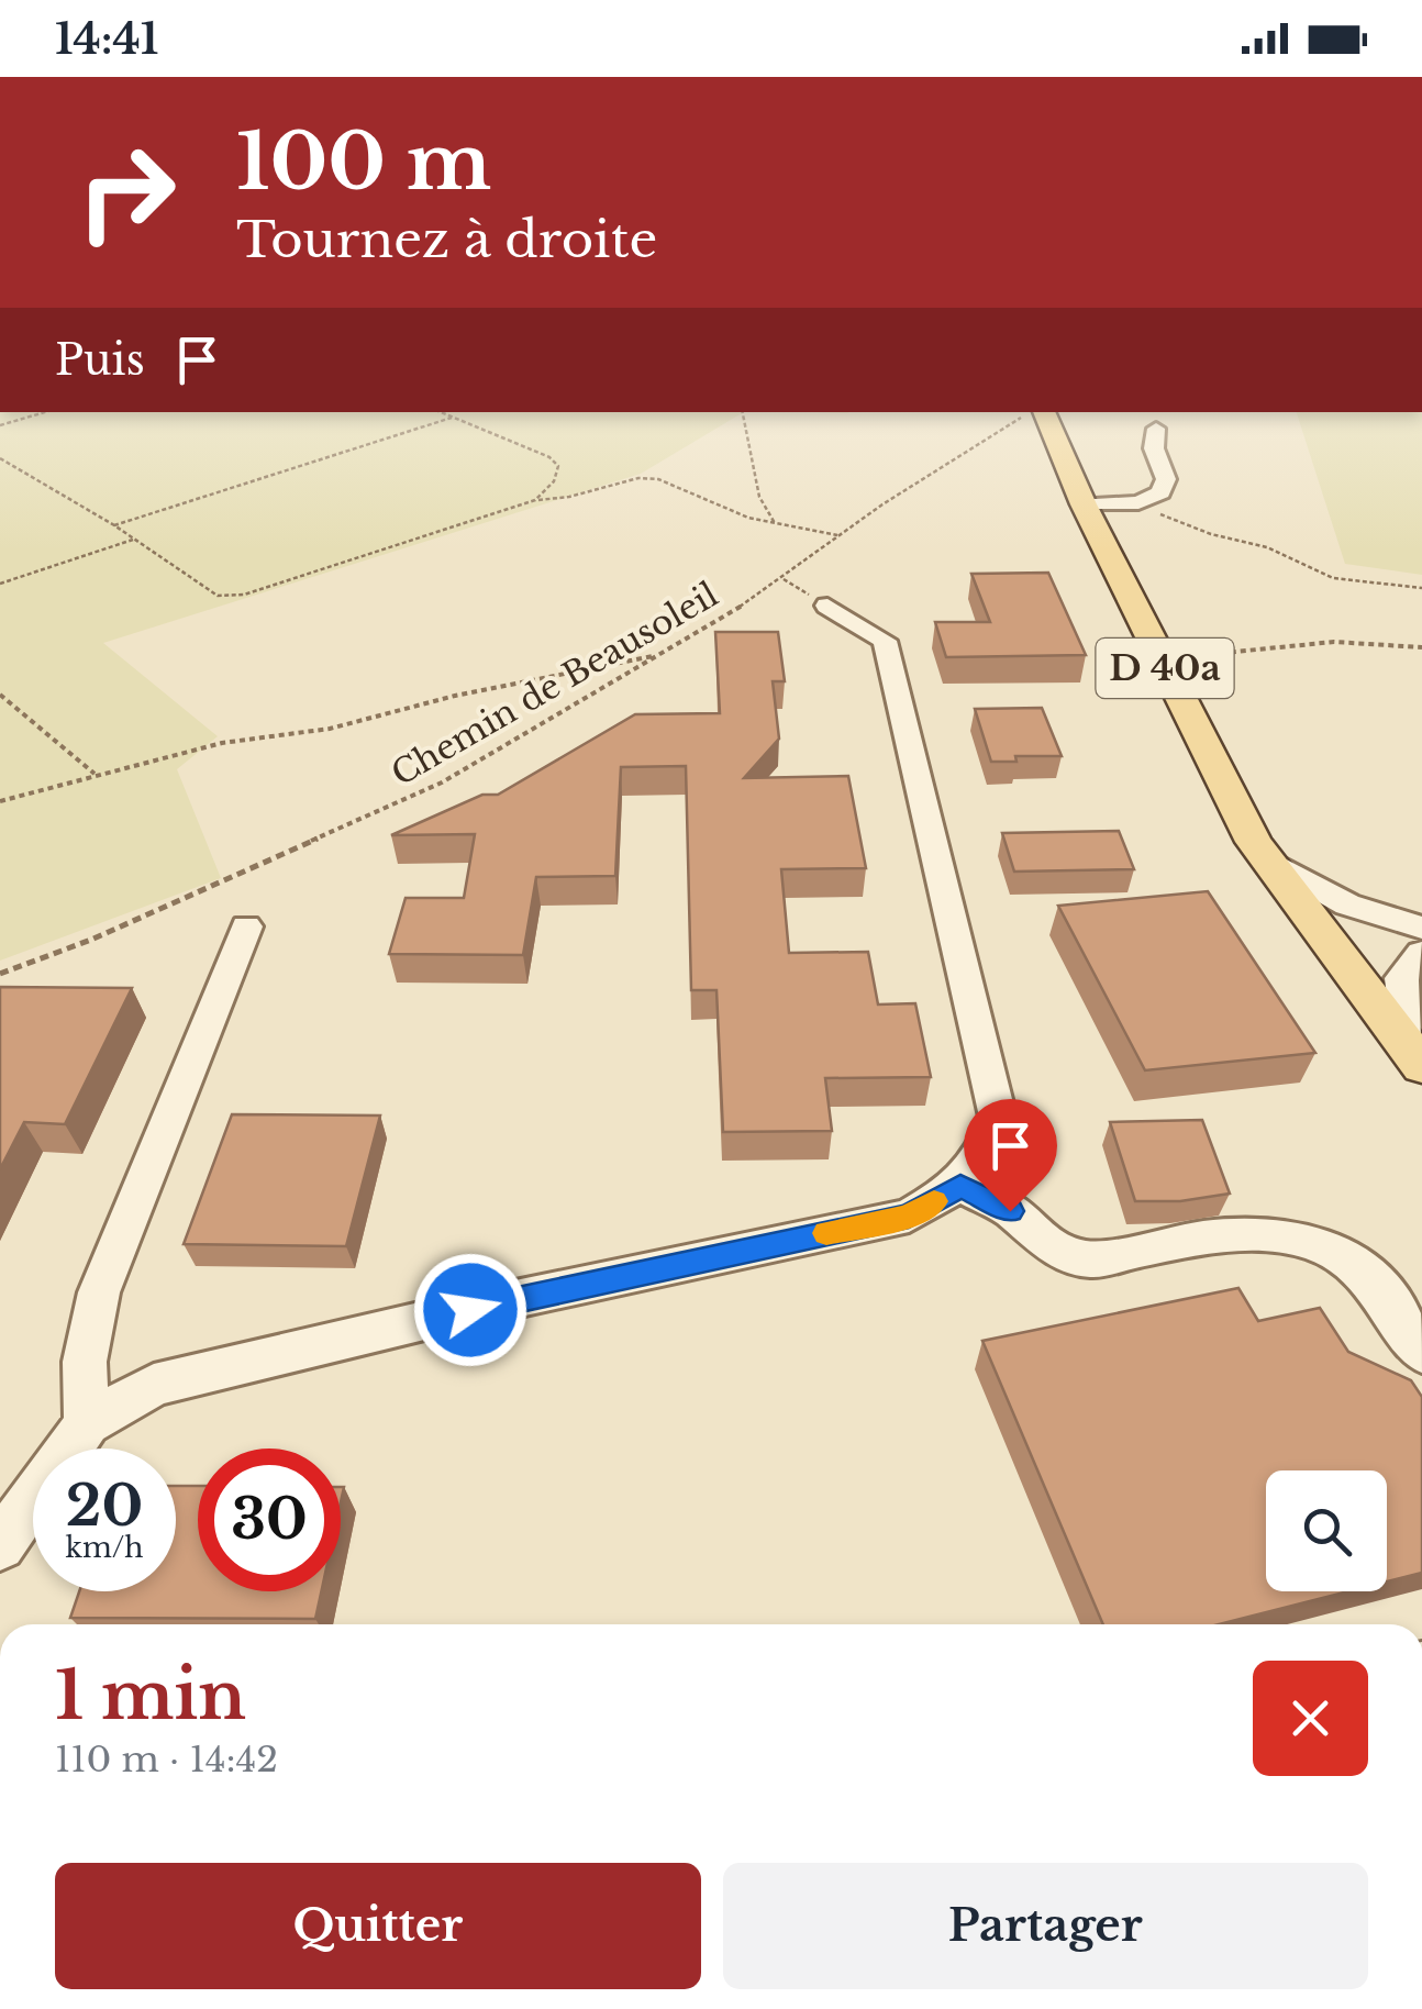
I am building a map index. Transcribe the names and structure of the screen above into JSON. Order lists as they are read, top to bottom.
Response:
{
  "streets": {
    "main road": ["D 40a"],
    "path": ["Chemin de Beausoleil"]
  },
  "page": {
    "status": "14:41",
    "turn": ["100 m", "Tournez à droite"],
    "then": "Puis",
    "speed": "20 km/h",
    "limit": "30",
    "heading": ["1 min", "110 m · 14:42"],
    "buttons": ["Quitter", "Partager"]
  }
}
